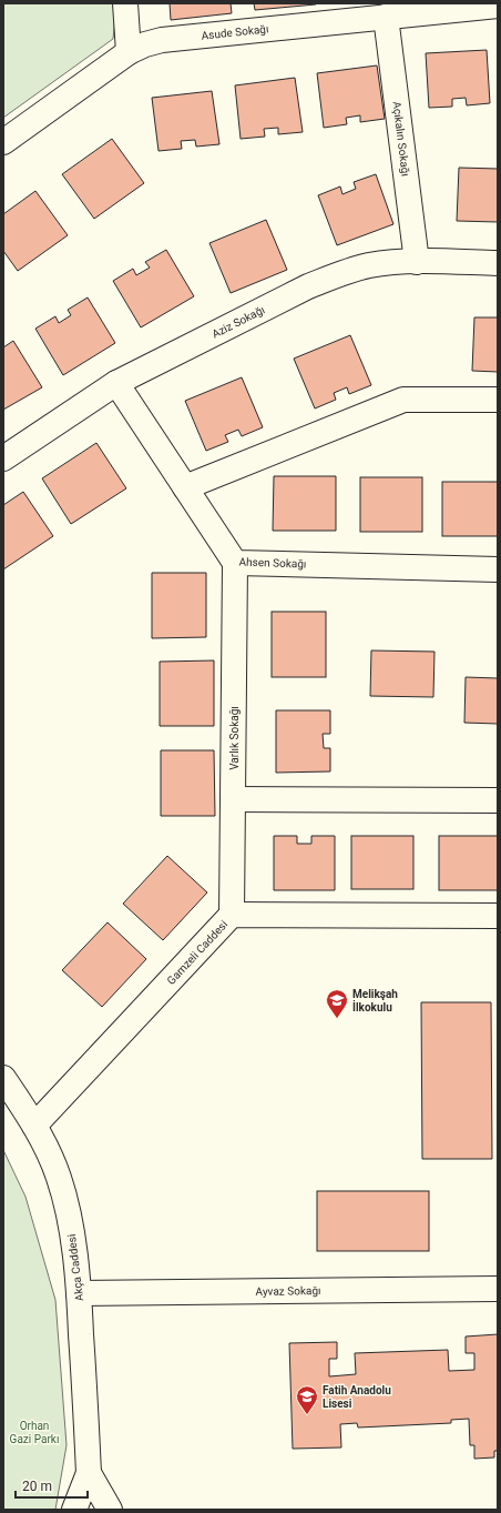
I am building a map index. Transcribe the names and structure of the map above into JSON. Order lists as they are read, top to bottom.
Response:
{
  "streets": {
    "street": [
      "Asude Sokağı",
      "Açıkalın Sokağı",
      "Aziz Sokağı",
      "Ahsen Sokağı",
      "Varlık Sokağı",
      "Gamzeli Caddesi",
      "Akça Caddesi",
      "Ayvaz Sokağı"
    ]
  },
  "crossings": [
    ["Asude Sokağı", "Açıkalın Sokağı"],
    ["Açıkalın Sokağı", "Aziz Sokağı"],
    ["Aziz Sokağı", "Ahsen Sokağı"],
    ["Ahsen Sokağı", "Varlık Sokağı"],
    ["Varlık Sokağı", "Gamzeli Caddesi"],
    ["Gamzeli Caddesi", "Akça Caddesi"],
    ["Akça Caddesi", "Ayvaz Sokağı"]
  ],
  "parks": ["Orhan Gazi Parkı"],
  "places": {
    "school or university": ["Melikşah İlkokulu", "Fatih Anadolu Lisesi"]
  },
  "scale_bar": "20 m"
}
